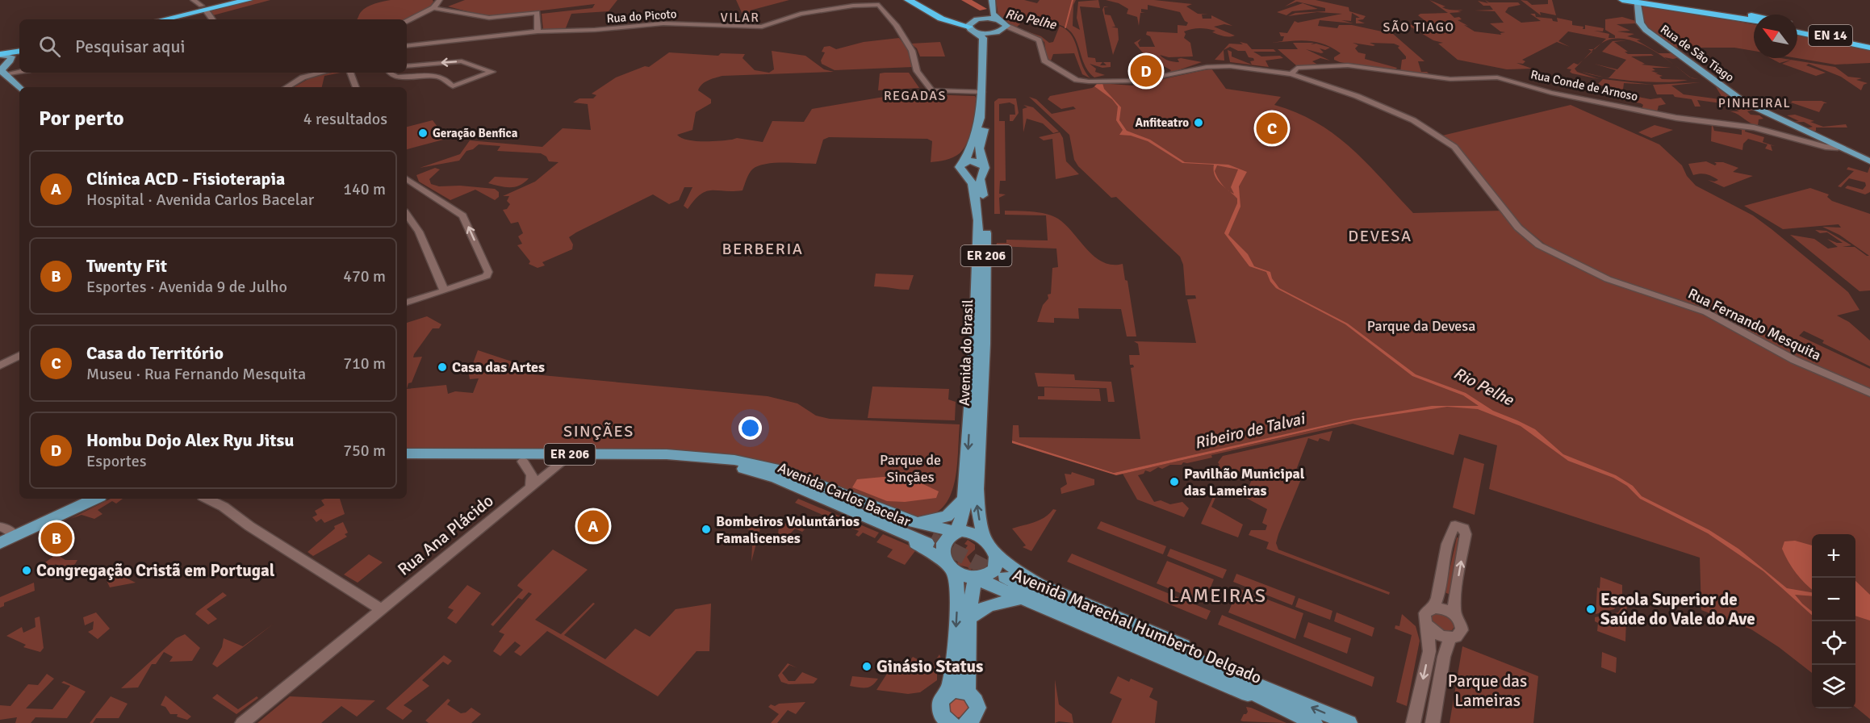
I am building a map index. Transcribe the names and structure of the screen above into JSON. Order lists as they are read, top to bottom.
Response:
{
  "streets": {
    "main road": [
      "Rua de São Tiago",
      "Rua Conde de Arnoso",
      "ER 206",
      "Avenida do Brasil",
      "Avenida Carlos Bacelar",
      "Avenida Marechal Humberto Delgado"
    ],
    "street": ["Rua do Picoto", "Rua Fernando Mesquita", "Rua Ana Plácido"]
  },
  "crossings": [
    ["Rua de São Tiago", "Rua Conde de Arnoso"],
    ["Rua Conde de Arnoso", "Rua Fernando Mesquita"],
    ["ER 206", "Avenida do Brasil"],
    ["ER 206", "Avenida Carlos Bacelar"],
    ["ER 206", "Avenida Marechal Humberto Delgado"],
    ["Avenida do Brasil", "Avenida Carlos Bacelar"],
    ["Avenida do Brasil", "Avenida Marechal Humberto Delgado"],
    ["Avenida Carlos Bacelar", "Rua Ana Plácido"],
    ["Avenida Carlos Bacelar", "Avenida Marechal Humberto Delgado"]
  ],
  "districts": [
    "VILAR",
    "SÃO TIAGO",
    "REGADAS",
    "PINHEIRAL",
    "DEVESA",
    "BERBERIA",
    "SINÇÃES",
    "LAMEIRAS"
  ],
  "water": ["Rio Pelhe", "Ribeiro de Talvai"],
  "parks": ["Parque da Devesa", "Parque de Sinçães", "Parque das Lameiras"],
  "places": [
    "Anfiteatro",
    "Geração Benfica",
    "Casa das Artes",
    "Pavilhão Municipal das Lameiras",
    "Bombeiros Voluntários Famalicenses",
    "Congregação Cristã em Portugal",
    "Escola Superior de Saúde do Vale do Ave",
    "Ginásio Status"
  ],
  "north": "top left",
  "page": {
    "search": "Pesquisar aqui",
    "pins": [
      "D",
      "C",
      "A",
      "B"
    ],
    "heading": ["Por perto", "4 resultados"],
    "list": [
      {
        "mark": "A",
        "name": "Clínica ACD - Fisioterapia",
        "note": "Hospital · Avenida Carlos Bacelar",
        "value": "140 m"
      },
      {
        "mark": "B",
        "name": "Twenty Fit",
        "note": "Esportes · Avenida 9 de Julho",
        "value": "470 m"
      },
      {
        "mark": "C",
        "name": "Casa do Território",
        "note": "Museu · Rua Fernando Mesquita",
        "value": "710 m"
      },
      {
        "mark": "D",
        "name": "Hombu Dojo Alex Ryu Jitsu",
        "note": "Esportes",
        "value": "750 m"
      }
    ],
    "map_buttons": ["+", "−"]
  }
}
